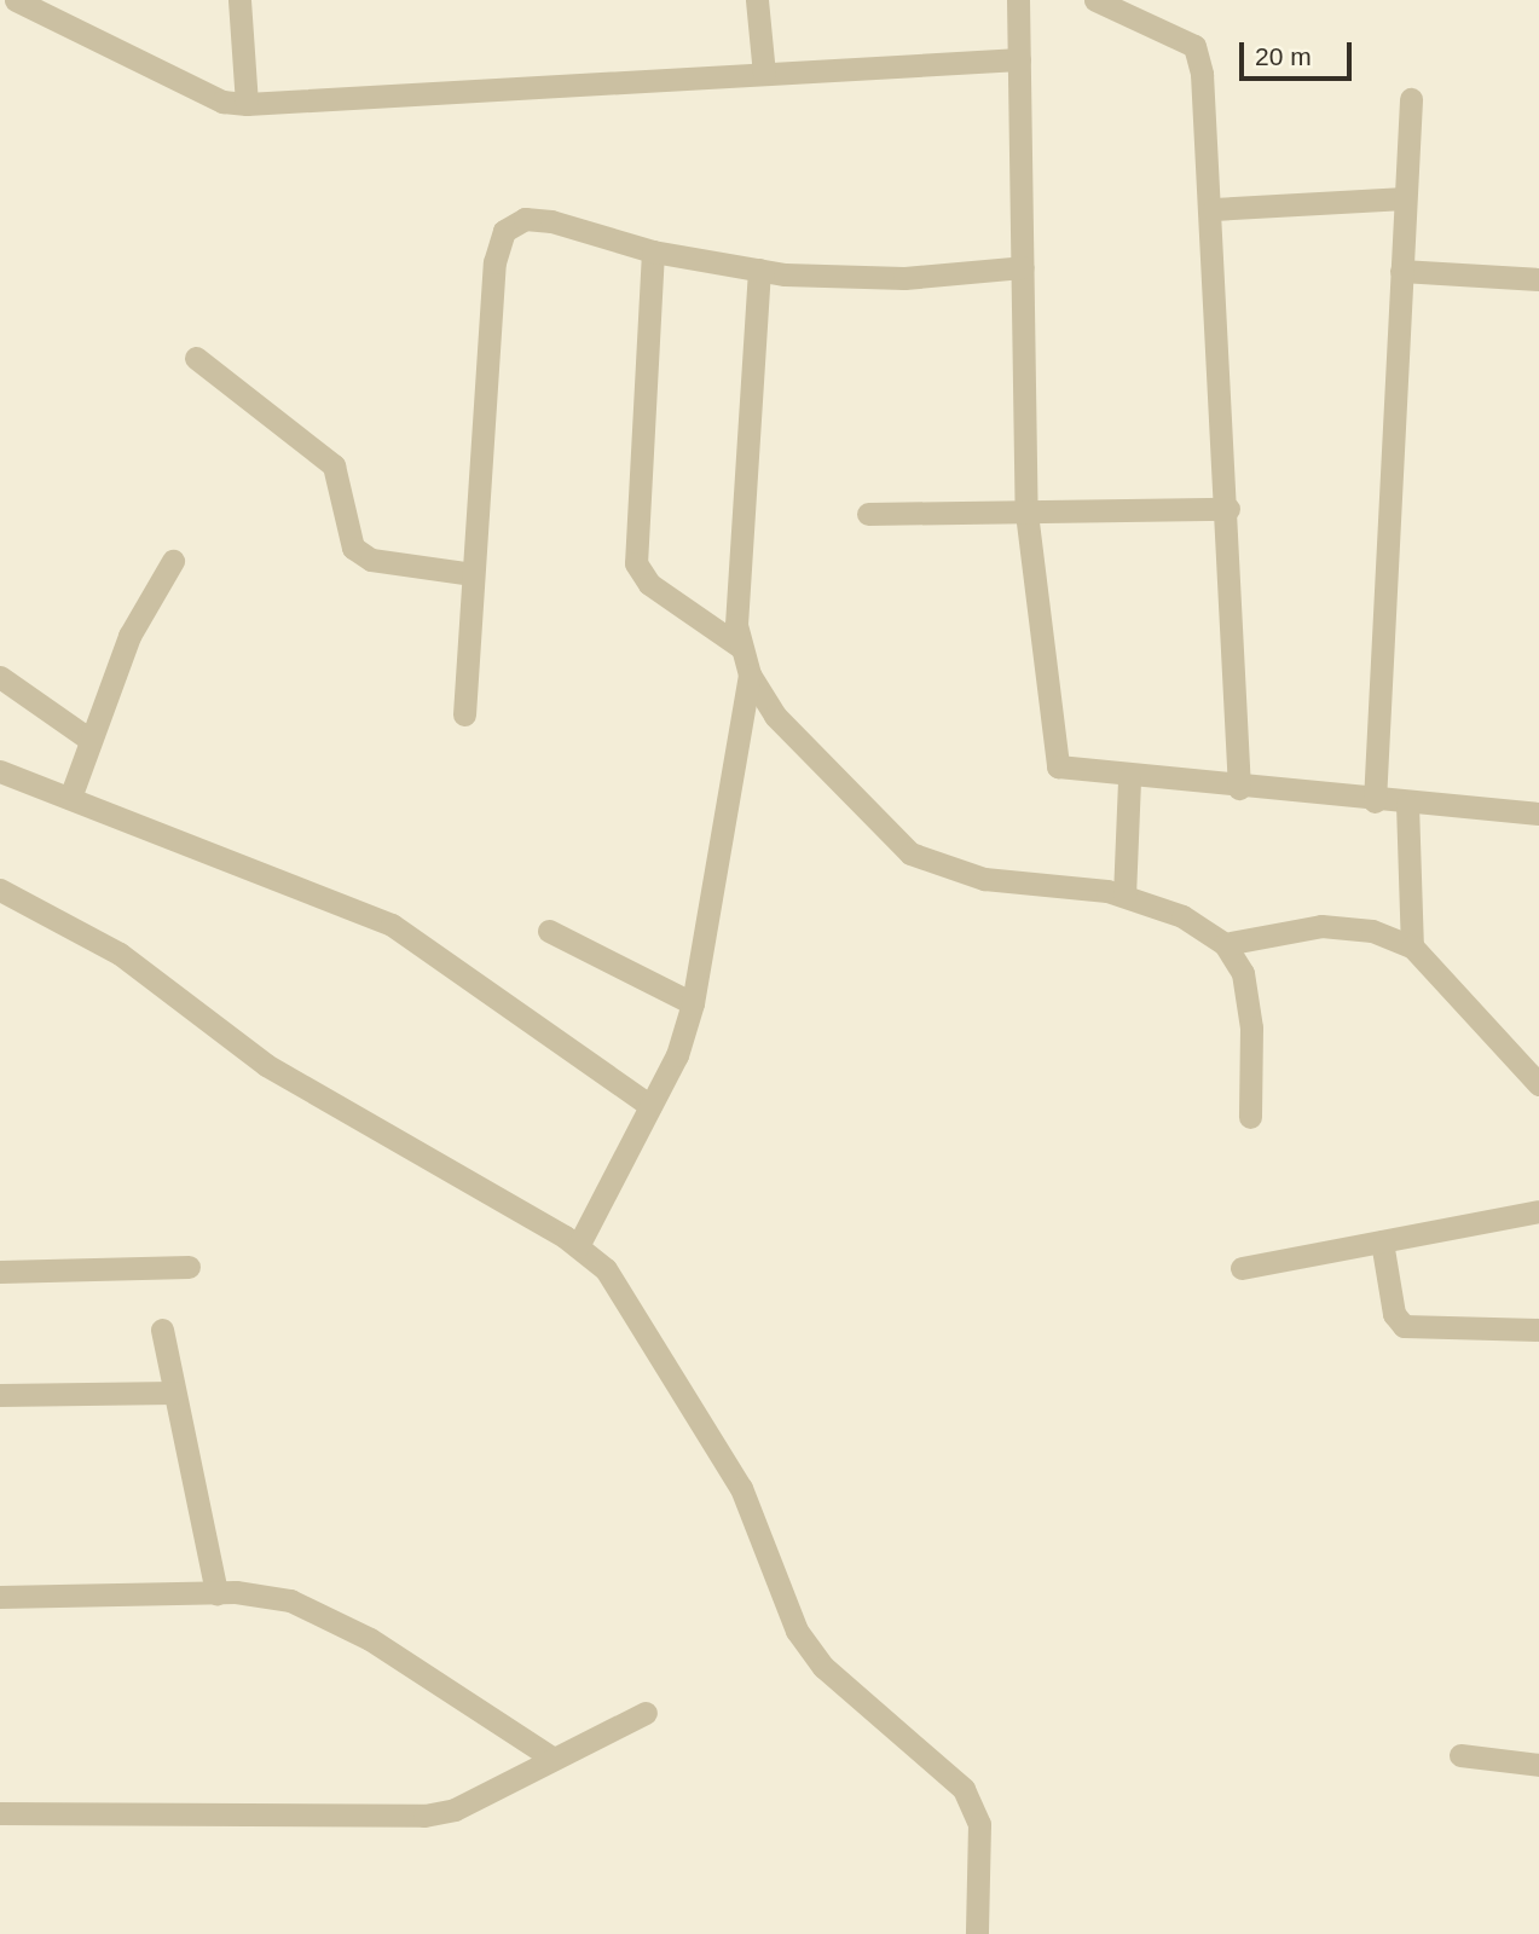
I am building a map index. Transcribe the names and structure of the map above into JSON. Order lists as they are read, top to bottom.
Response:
{
  "scale_bar": "20 m"
}
